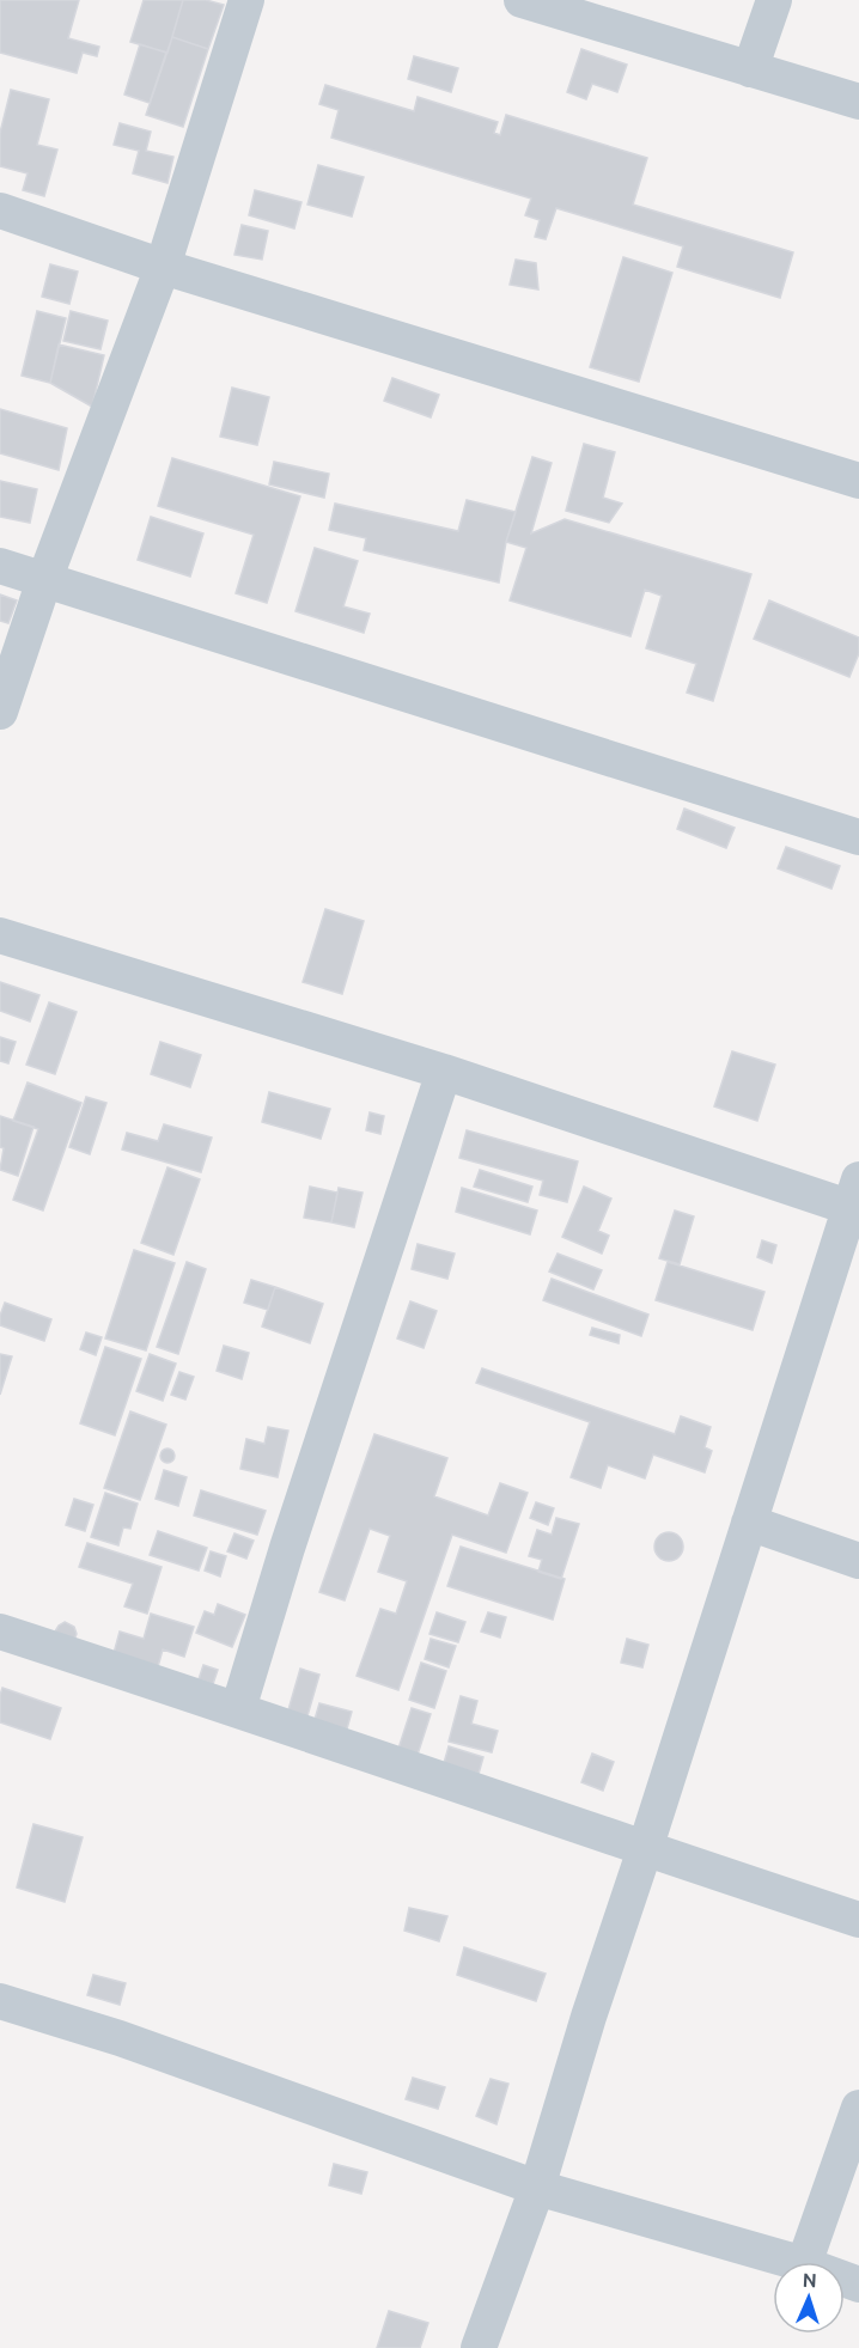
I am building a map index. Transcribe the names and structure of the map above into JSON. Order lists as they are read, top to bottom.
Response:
{
  "north": "top"
}
